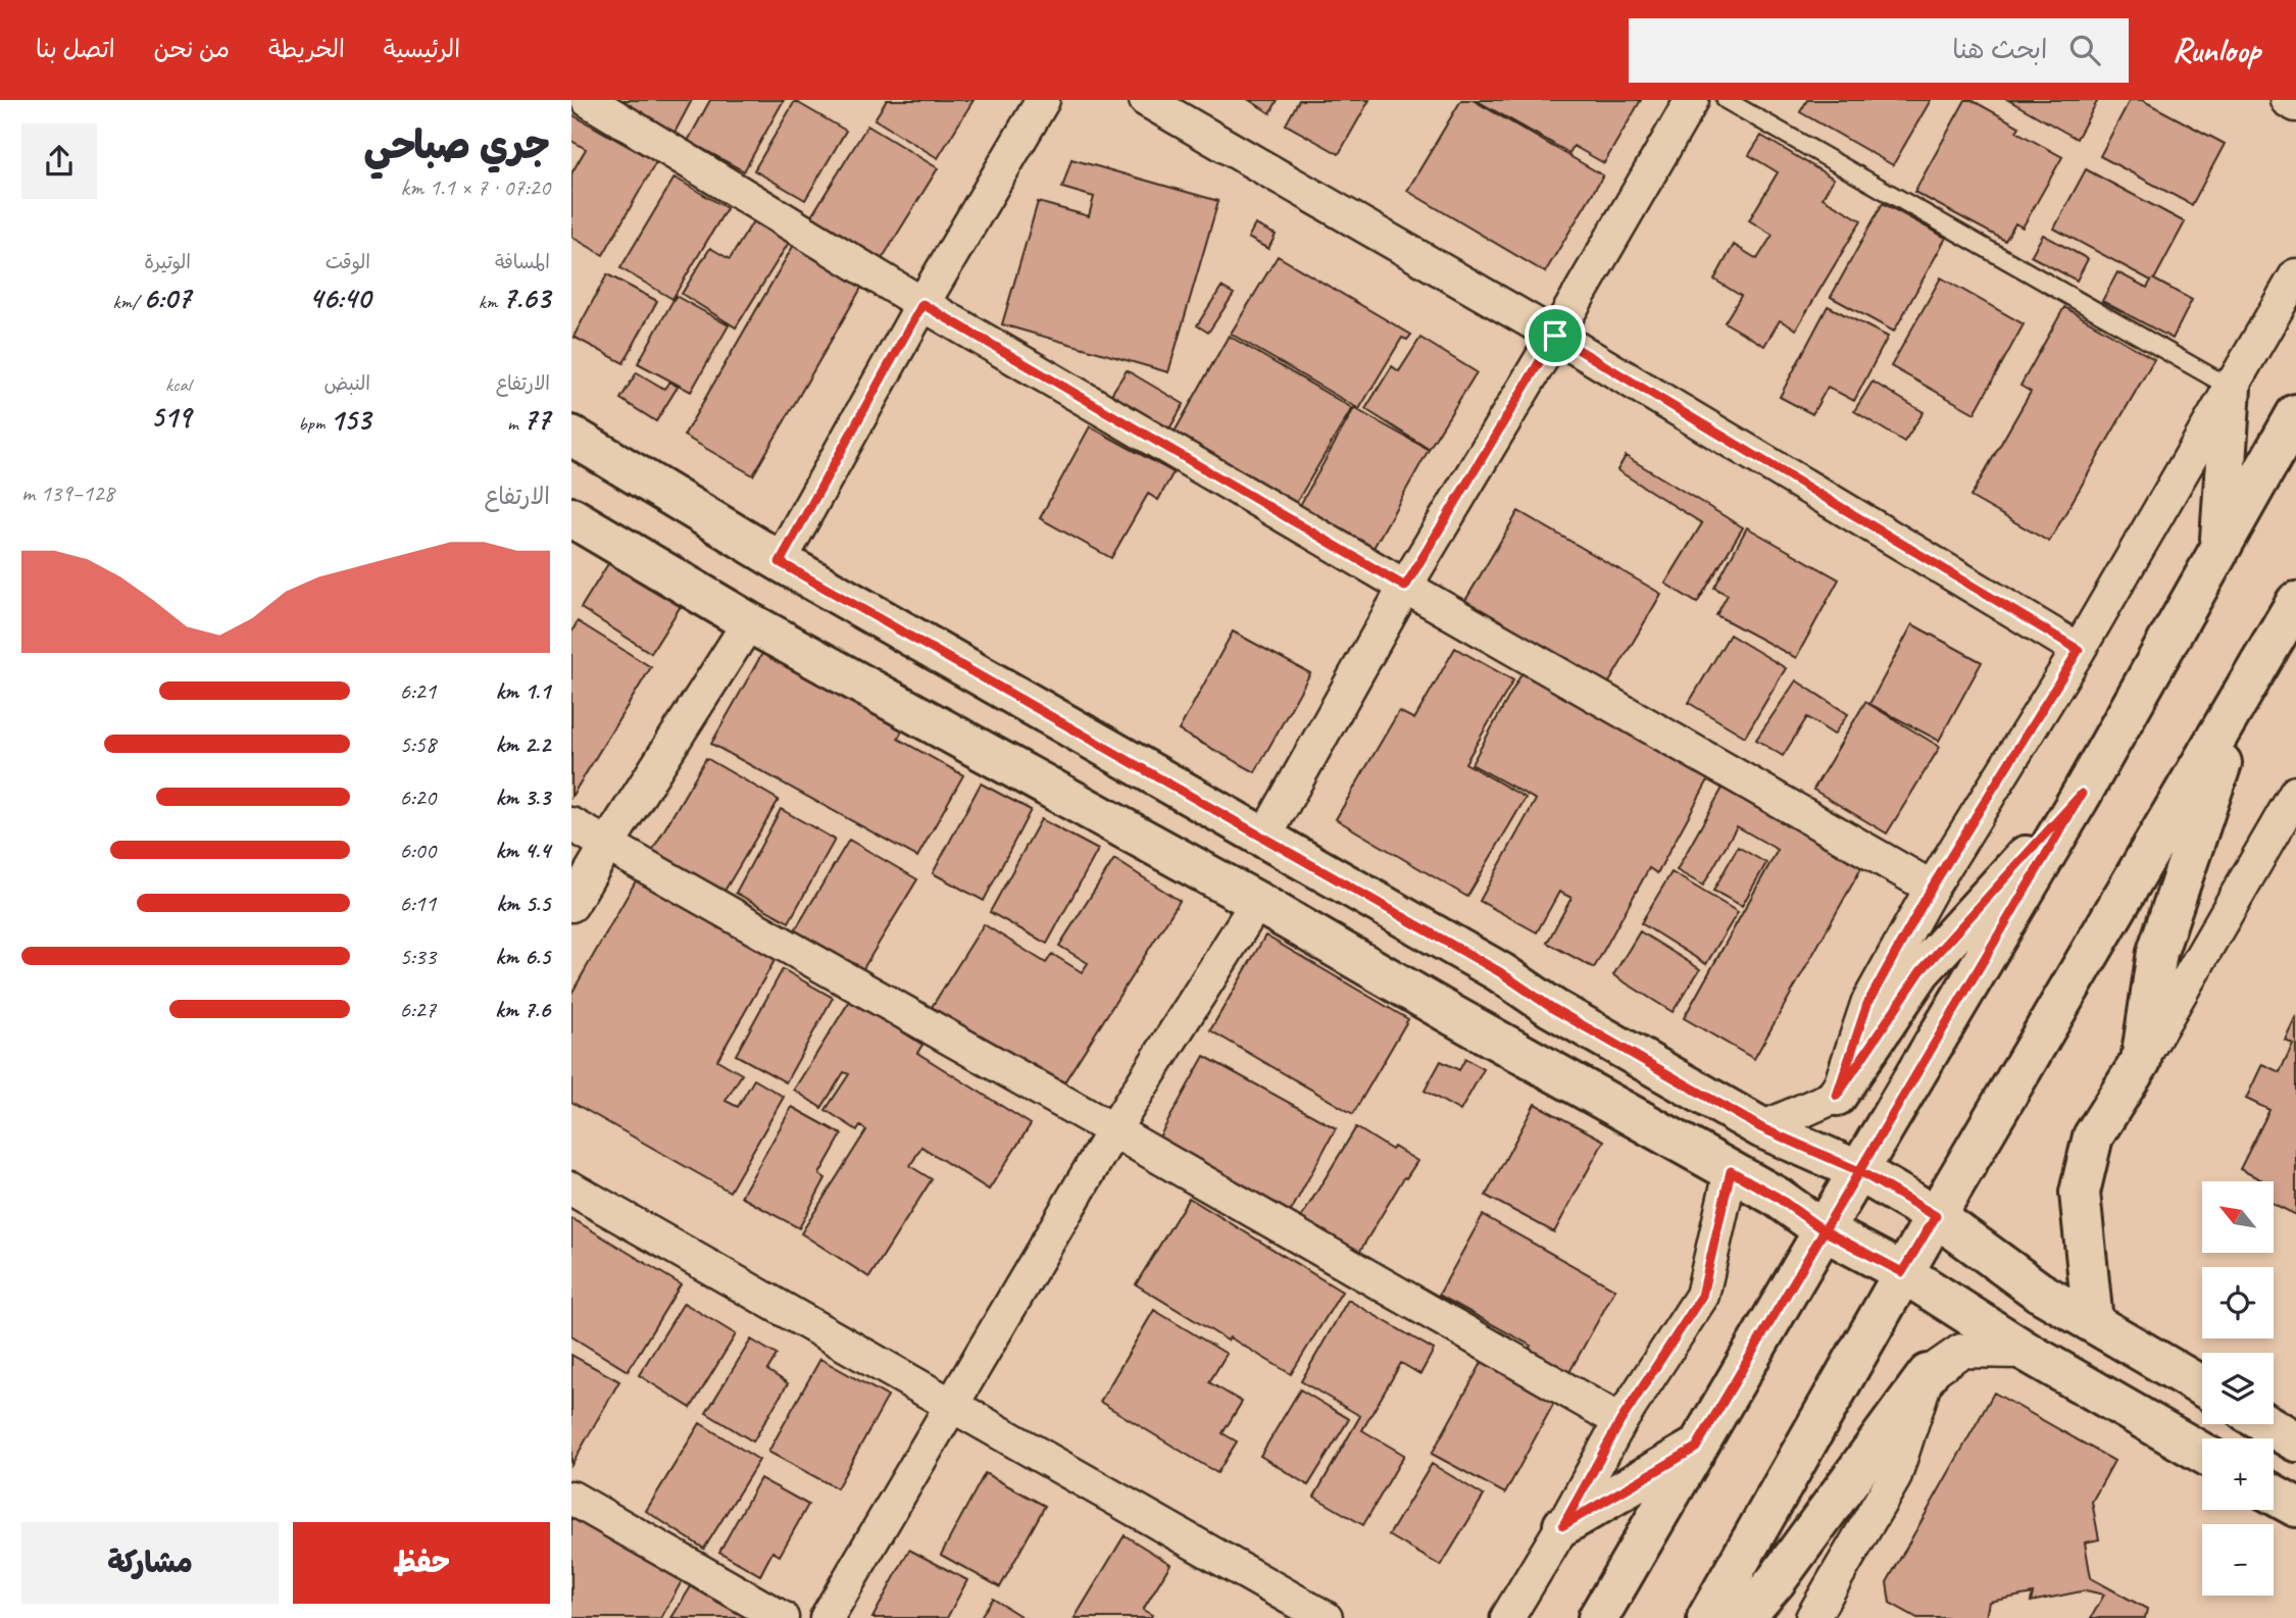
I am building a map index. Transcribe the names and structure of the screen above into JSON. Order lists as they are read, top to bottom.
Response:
{
  "north": "top left",
  "page": {
    "header": "Runloop",
    "search": "ابحث هنا",
    "nav": [
      "الرئيسية",
      "الخريطة",
      "من نحن",
      "اتصل بنا"
    ],
    "heading": ["جري صباحي", "07:20 · 7 × 1.1 km"],
    "stats": [
      ["المسافة", "7.63 km"],
      ["الوقت", "46:40"],
      ["الوتيرة", "6:07 /km"],
      ["الارتفاع", "77 m"],
      ["النبض", "153 bpm"],
      ["kcal", "519"]
    ],
    "chart": ["الارتفاع", "128–139 m"],
    "list": [
      {
        "name": "1.1 km",
        "note": "6:21"
      },
      {
        "name": "2.2 km",
        "note": "5:58"
      },
      {
        "name": "3.3 km",
        "note": "6:20"
      },
      {
        "name": "4.4 km",
        "note": "6:00"
      },
      {
        "name": "5.5 km",
        "note": "6:11"
      },
      {
        "name": "6.5 km",
        "note": "5:33"
      },
      {
        "name": "7.6 km",
        "note": "6:27"
      }
    ],
    "map_buttons": ["+", "−"],
    "buttons": ["حفظ", "مشاركة"]
  }
}
